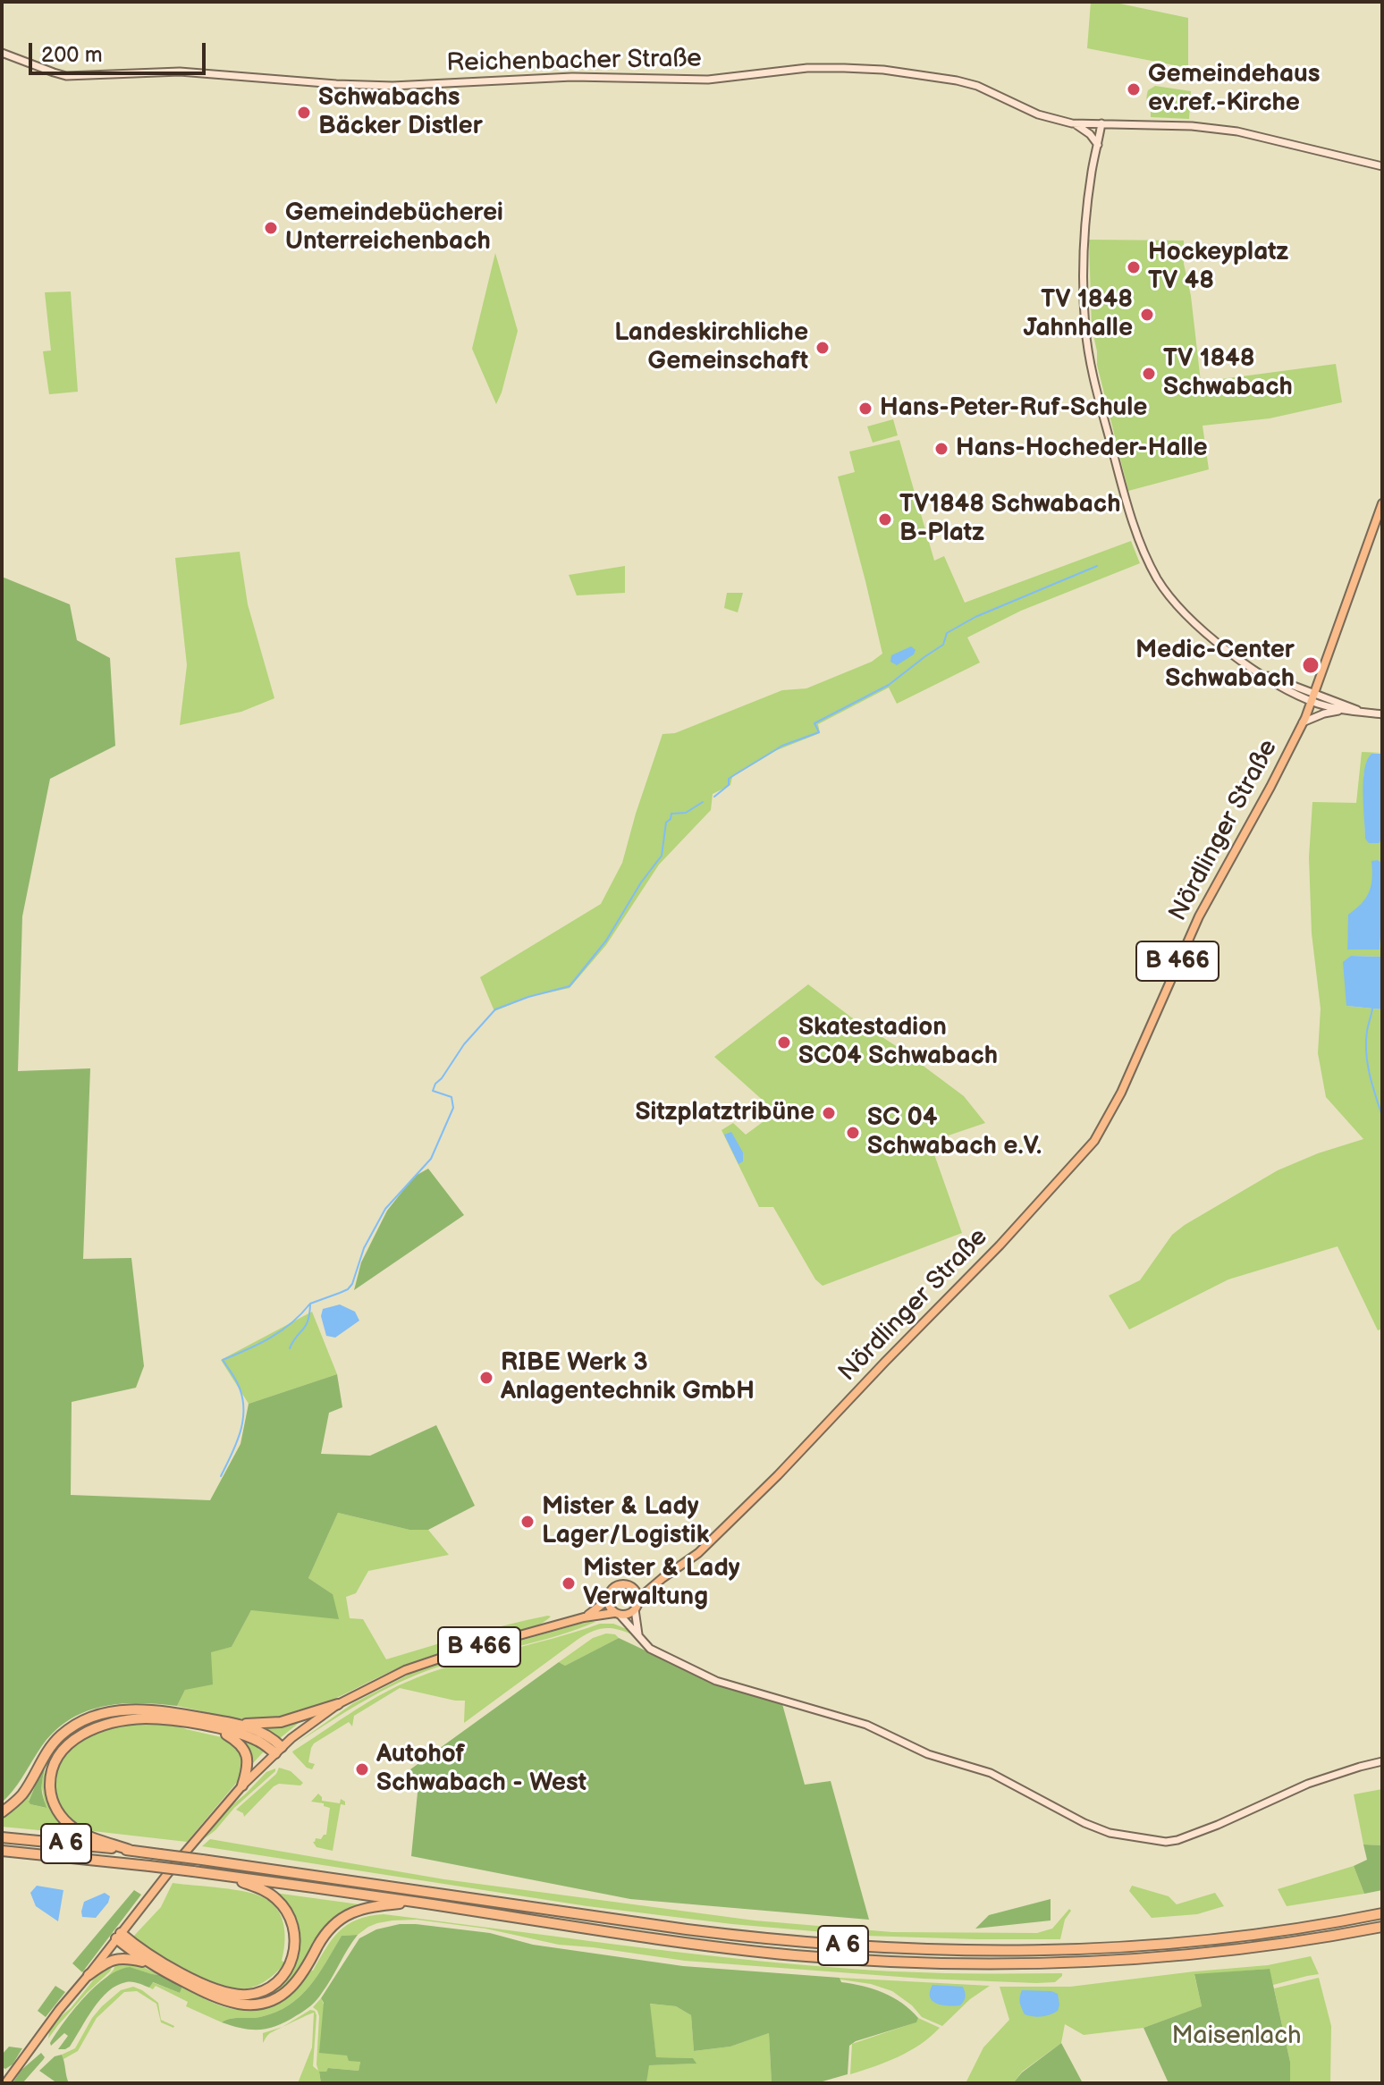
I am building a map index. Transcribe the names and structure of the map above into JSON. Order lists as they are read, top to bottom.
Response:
{
  "streets": {
    "highway": ["A 6"],
    "main road": ["Nördlinger Straße", "B 466"],
    "street": ["Reichenbacher Straße"]
  },
  "crossings": [
    ["Nördlinger Straße", "B 466"]
  ],
  "parks": ["Maisenlach"],
  "places": [
    "Gemeindehaus ev.ref.-Kirche",
    "Schwabachs Bäcker Distler",
    "Gemeindebücherei Unterreichenbach",
    "Hockeyplatz TV 48",
    "TV 1848 Jahnhalle",
    "Landeskirchliche Gemeinschaft",
    "TV 1848 Schwabach",
    "Hans-Peter-Ruf-Schule",
    "Hans-Hocheder-Halle",
    "TV1848 Schwabach B-Platz",
    "Medic-Center Schwabach",
    "Skatestadion SC04 Schwabach",
    "Sitzplatztribüne",
    "SC 04 Schwabach e.V.",
    "RIBE Werk 3 Anlagentechnik GmbH",
    "Mister & Lady Lager/Logistik",
    "Mister & Lady Verwaltung",
    "Autohof Schwabach - West"
  ],
  "scale_bar": "200 m"
}
